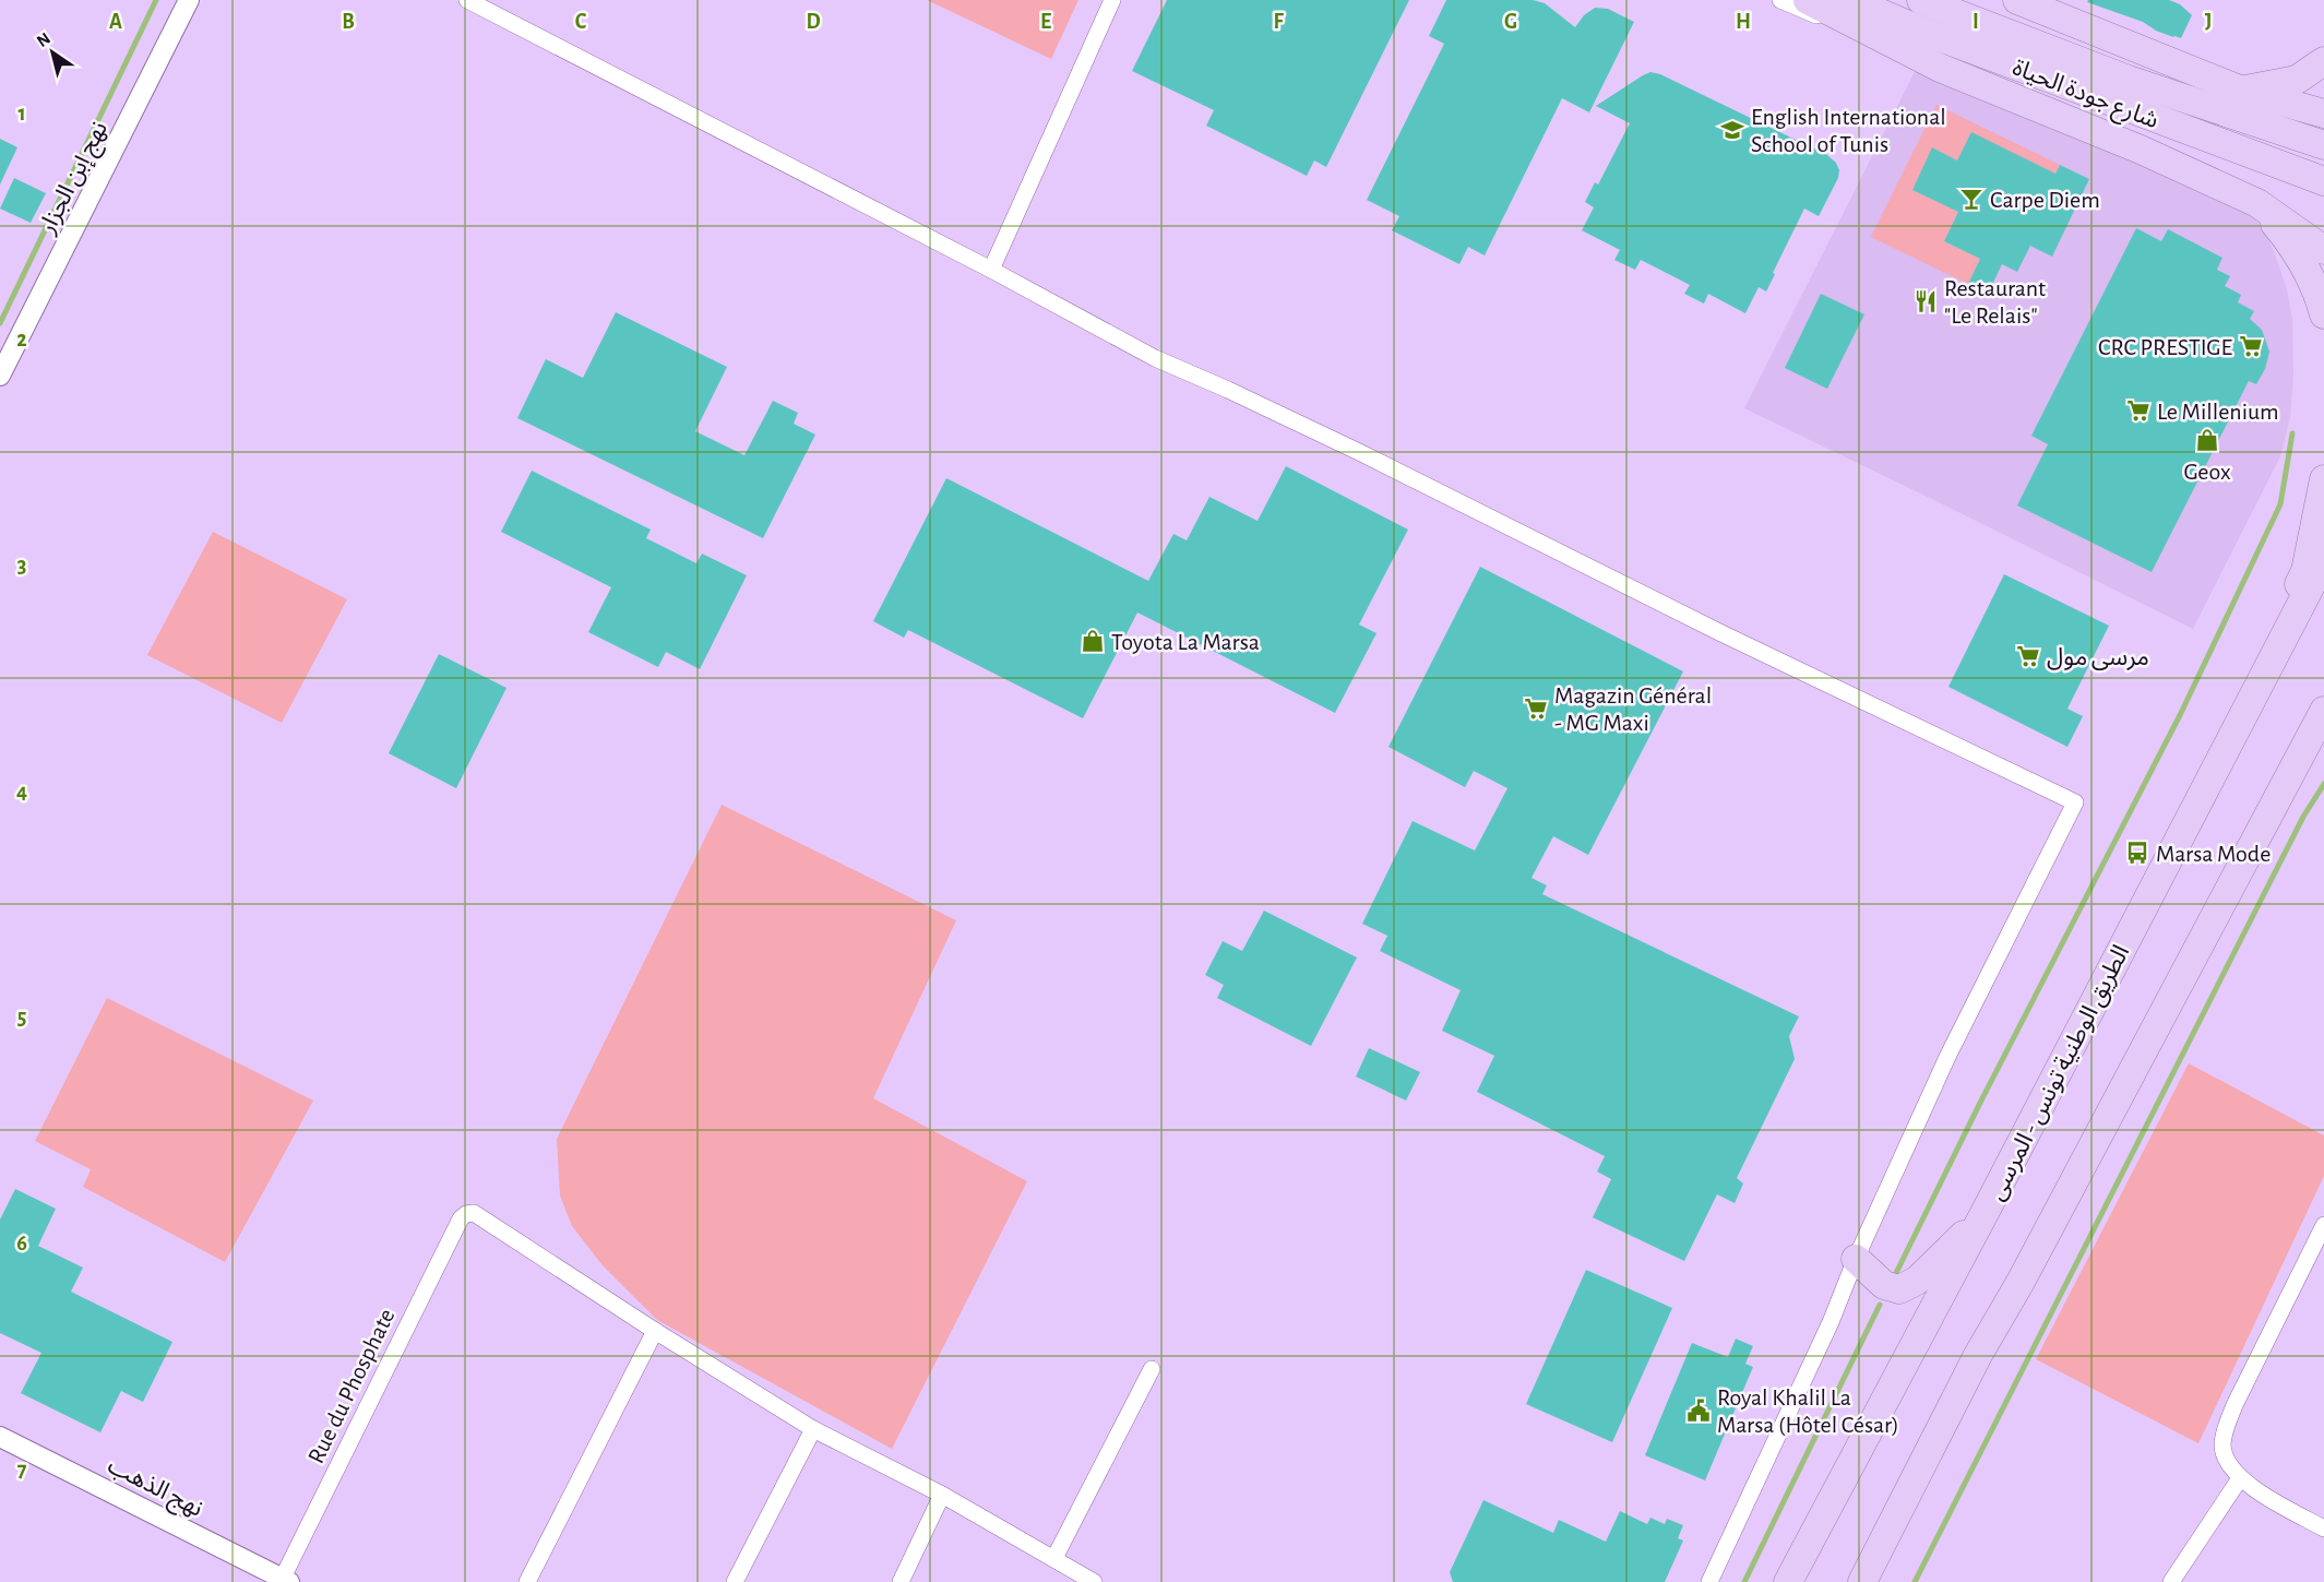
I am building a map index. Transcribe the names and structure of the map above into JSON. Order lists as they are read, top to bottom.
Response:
{
  "streets": {
    "highway": ["شارع جودة الحياة", "الطريق الوطنية تونس - المرسى"],
    "street": ["نهج إبن الجزار", "Rue du Phosphate", "نهج الذهب"]
  },
  "crossings": [
    ["Rue du Phosphate", "نهج الذهب"]
  ],
  "places": {
    "school or university": ["English International School of Tunis"],
    "bar": ["Carpe Diem"],
    "restaurant": ["Restaurant \"Le Relais\""],
    "supermarket": [
      "CRC PRESTIGE",
      "Le Millenium",
      "مرسى مول",
      "Magazin Général - MG Maxi"
    ],
    "shop": ["Geox", "Toyota La Marsa"],
    "bus stop": ["Marsa Mode"],
    "public building": ["Royal Khalil La Marsa (Hôtel César)"]
  },
  "north": "top left",
  "grid": {
    "columns": [
      "A",
      "B",
      "C",
      "D",
      "E",
      "F",
      "G",
      "H",
      "I",
      "J"
    ],
    "rows": [
      "1",
      "2",
      "3",
      "4",
      "5",
      "6",
      "7"
    ]
  }
}
